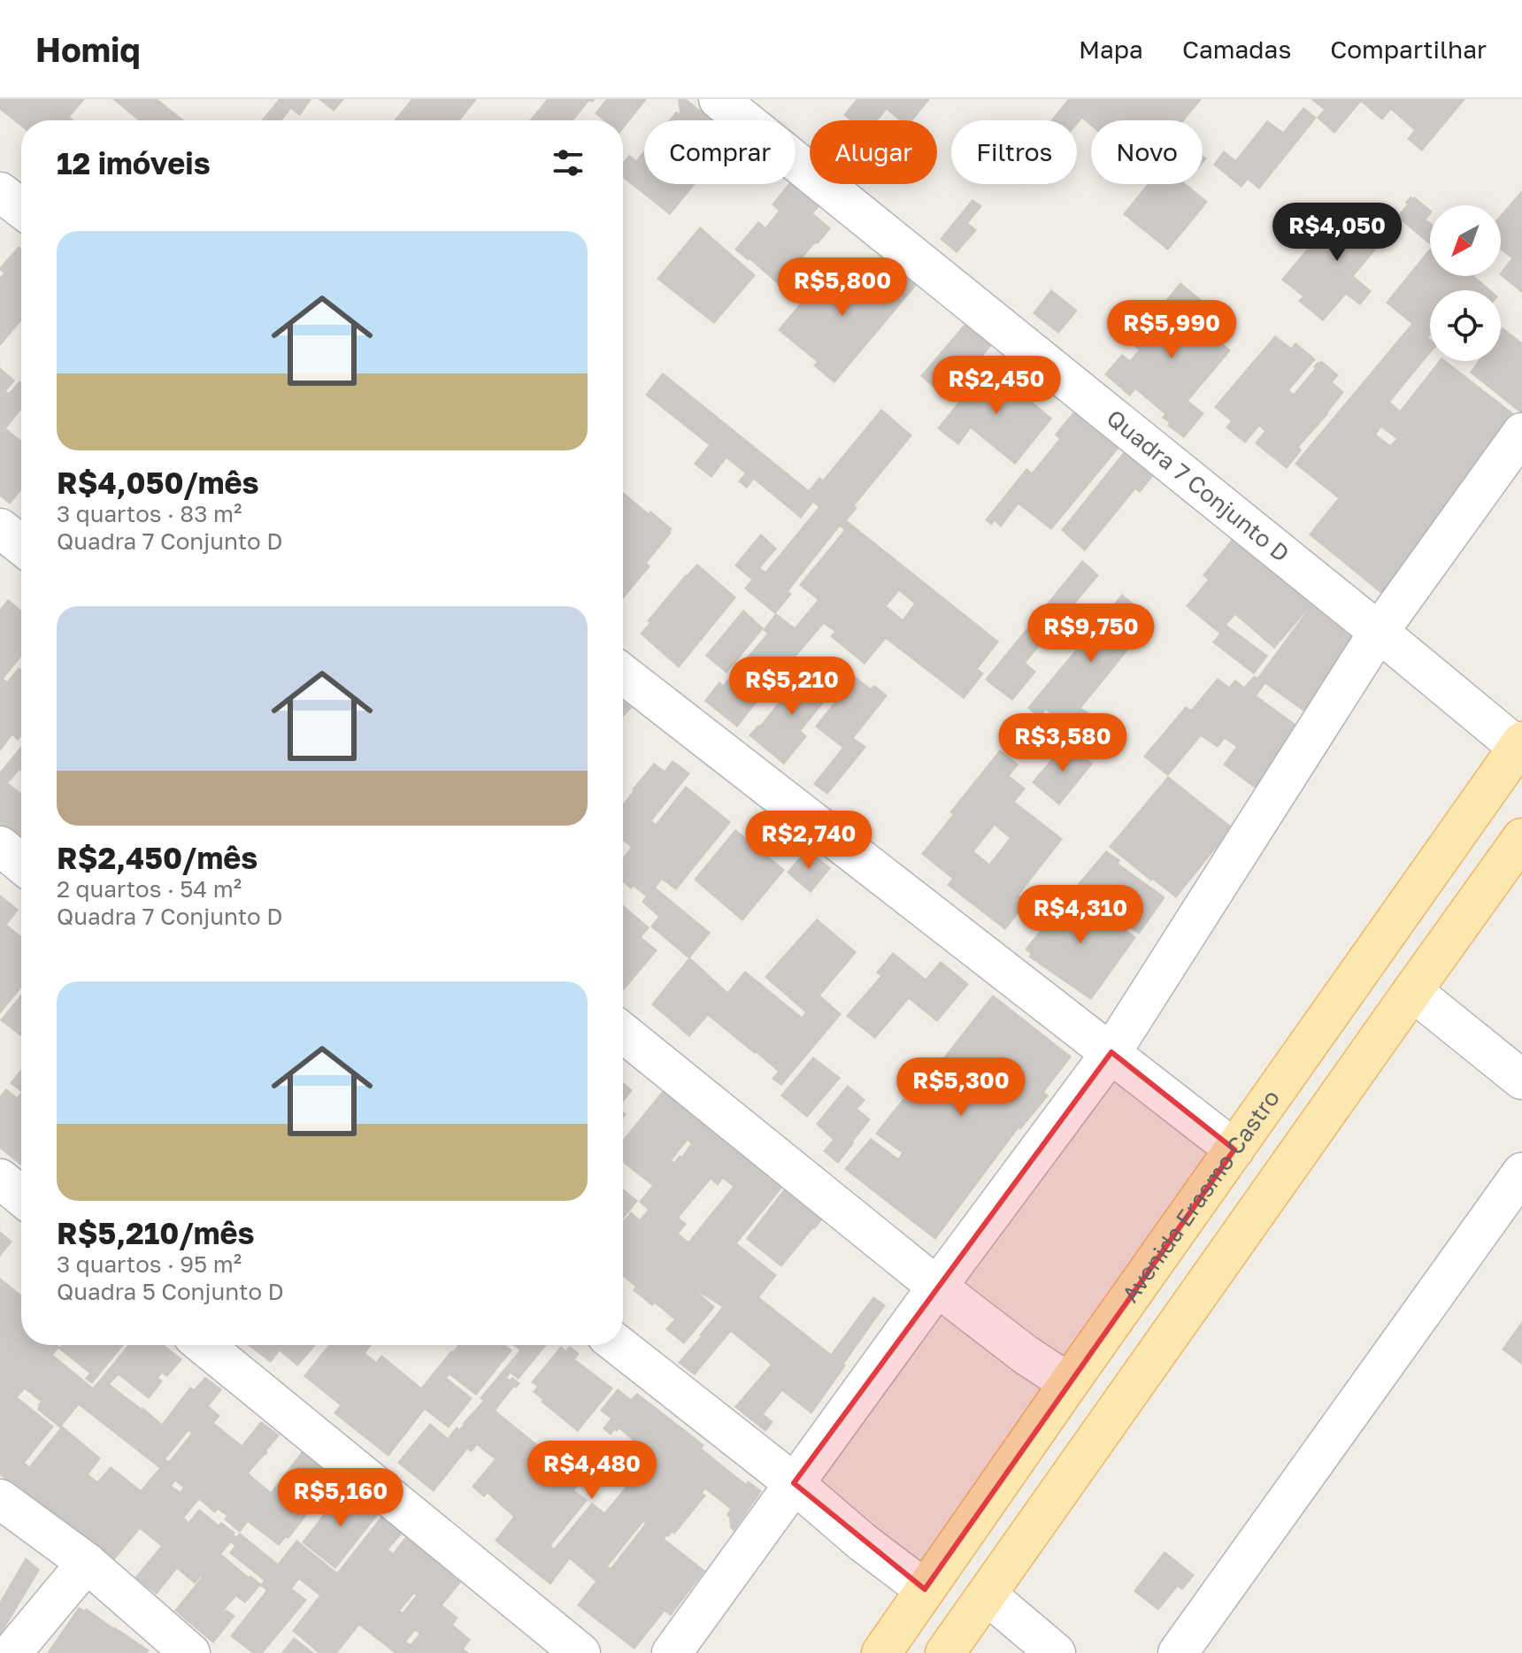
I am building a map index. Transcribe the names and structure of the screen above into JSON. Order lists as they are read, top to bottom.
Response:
{
  "streets": {
    "main road": ["Avenida Erasmo Castro"],
    "street": ["Quadra 7 Conjunto D"]
  },
  "crossings": [
    ["Quadra 7 Conjunto D", "Avenida Erasmo Castro"]
  ],
  "north": "bottom left",
  "page": {
    "header": "Homiq",
    "nav": ["Mapa", "Camadas", "Compartilhar"],
    "chip": [
      "Comprar",
      "Alugar",
      "Filtros",
      "Novo"
    ],
    "heading": "12 imóveis",
    "price": [
      "R$4,050",
      "R$5,800",
      "R$5,990",
      "R$2,450",
      "R$9,750",
      "R$5,210",
      "R$3,580",
      "R$2,740",
      "R$4,310",
      "R$5,300",
      "R$4,480",
      "R$5,160"
    ],
    "list": [
      {
        "name": "R$4,050/mês",
        "note": "3 quartos · 83 m² · Quadra 7 Conjunto D"
      },
      {
        "name": "R$2,450/mês",
        "note": "2 quartos · 54 m² · Quadra 7 Conjunto D"
      },
      {
        "name": "R$5,210/mês",
        "note": "3 quartos · 95 m² · Quadra 5 Conjunto D"
      }
    ]
  }
}
